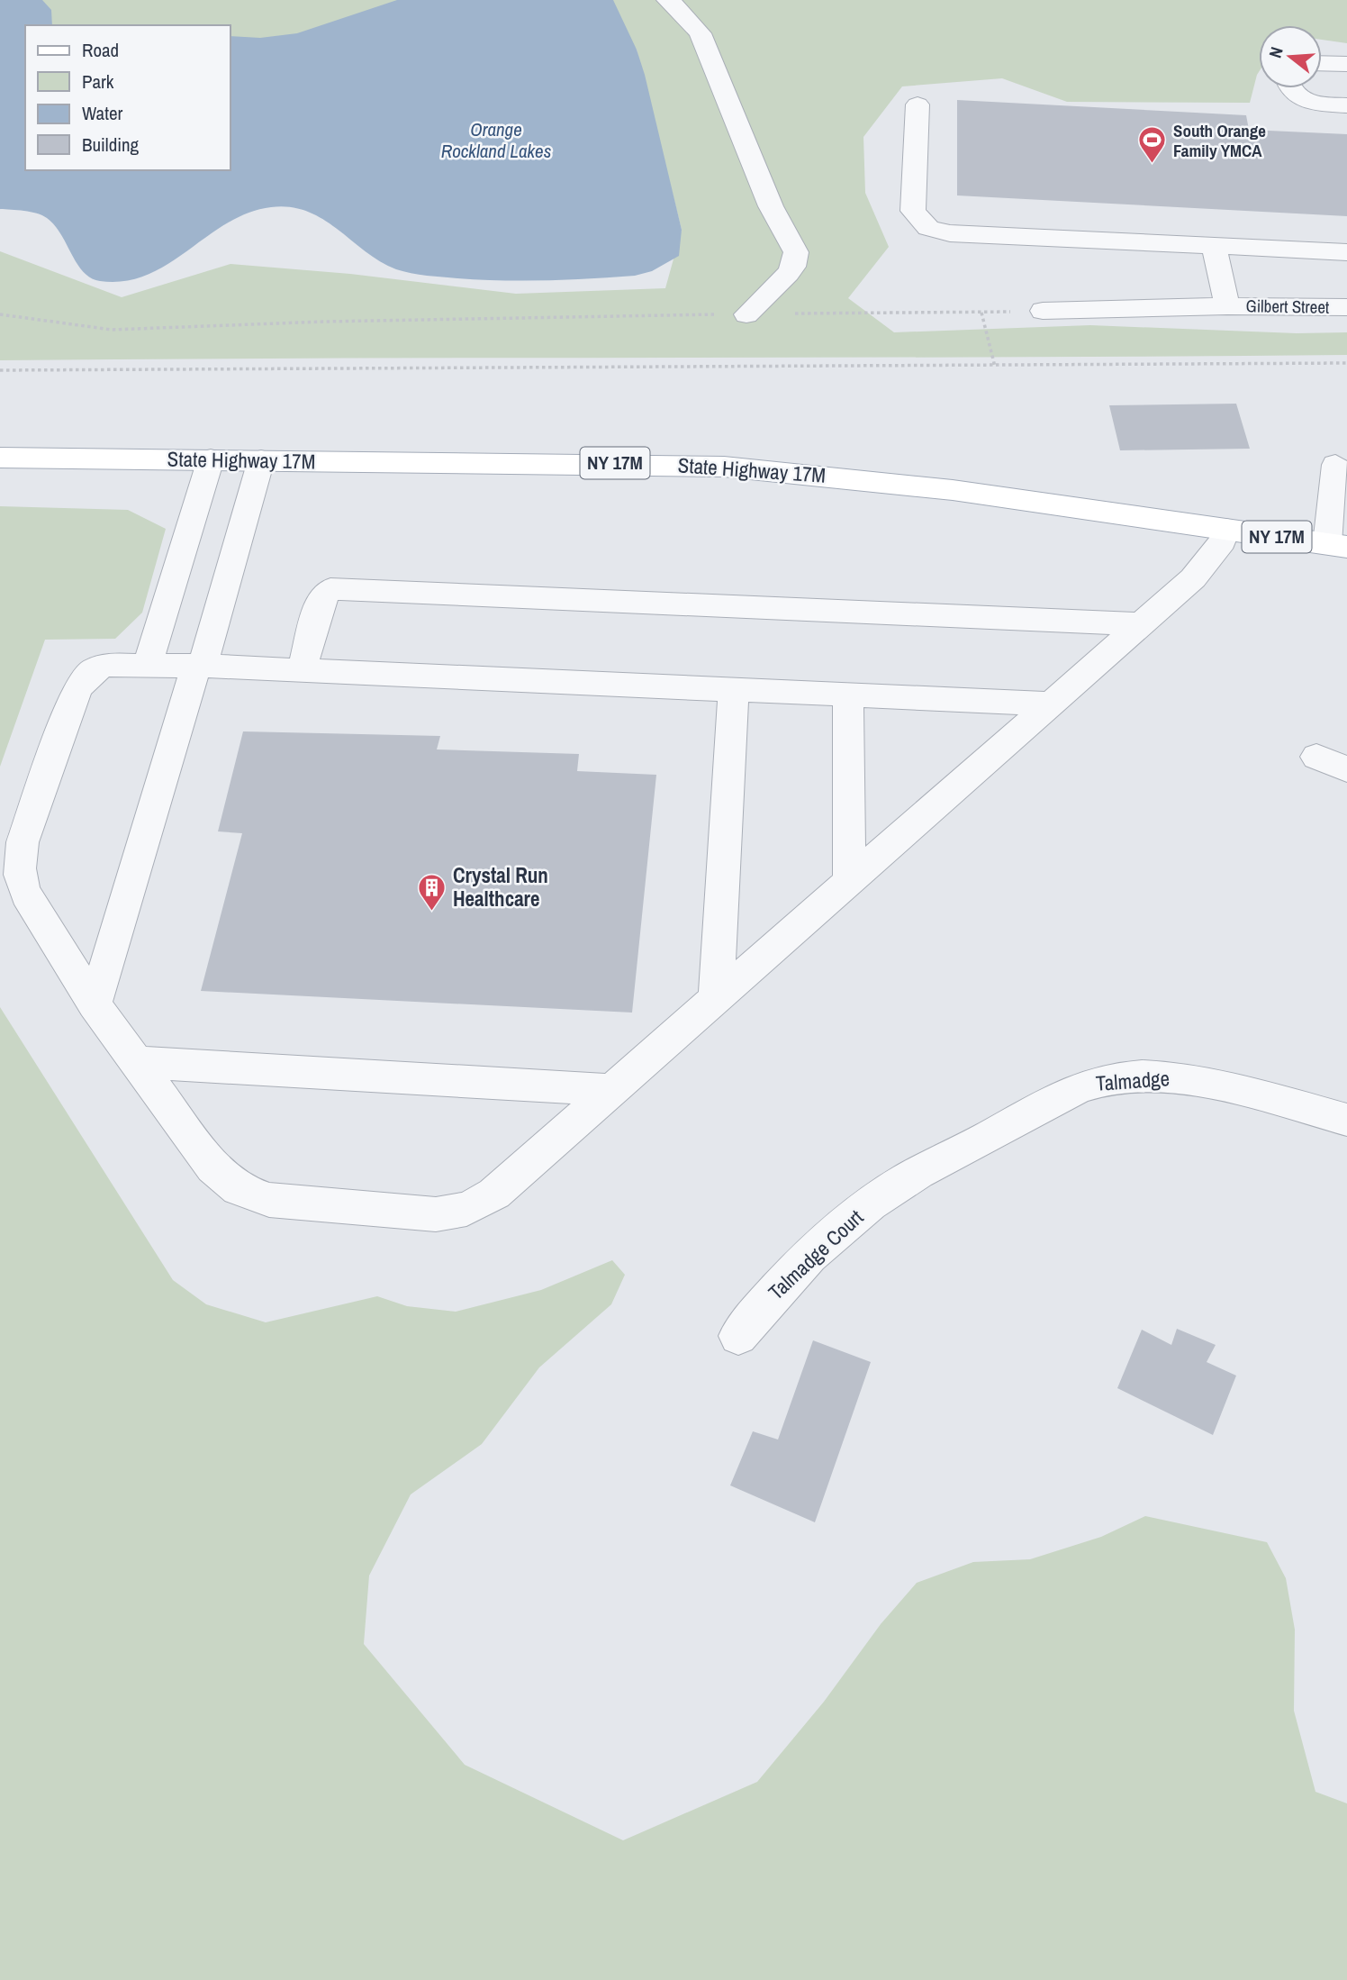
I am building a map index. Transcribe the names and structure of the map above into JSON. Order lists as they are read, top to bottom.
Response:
{
  "streets": {
    "main road": ["State Highway 17M", "NY 17M"],
    "street": ["Gilbert Street", "Talmadge", "Talmadge Court"]
  },
  "crossings": [
    ["Talmadge", "Talmadge Court"]
  ],
  "water": ["Orange Rockland Lakes"],
  "places": {
    "sports": ["South Orange Family YMCA"],
    "building": ["Crystal Run Healthcare"]
  },
  "legend": [
    "Road",
    "Park",
    "Water",
    "Building"
  ],
  "north": "left"
}
